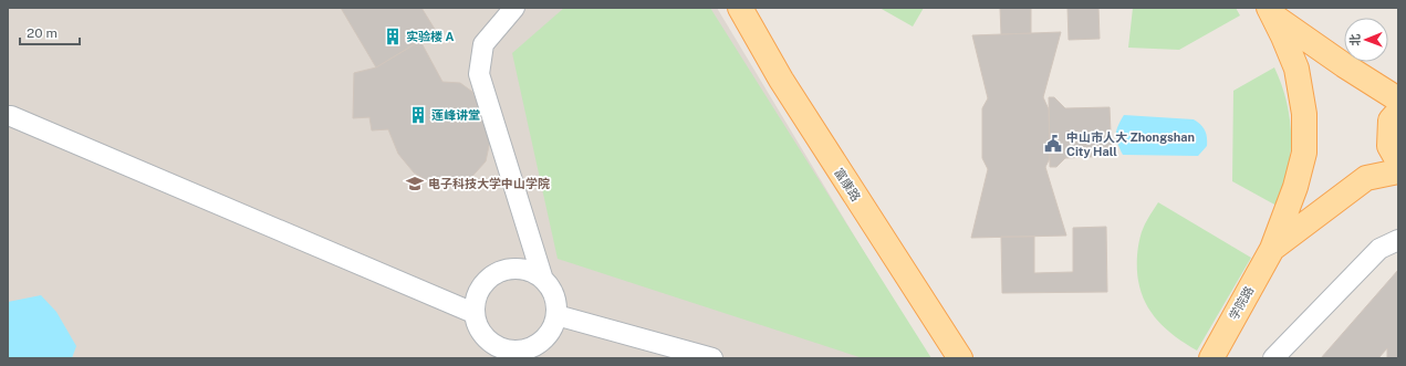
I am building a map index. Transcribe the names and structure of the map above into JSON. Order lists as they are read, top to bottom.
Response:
{
  "streets": {
    "main road": ["富康路", "学院路"]
  },
  "places": {
    "building": ["实验楼 A", "莲峰讲堂"],
    "public building": ["中山市人大 Zhongshan City Hall"],
    "school or university": ["电子科技大学中山学院"]
  },
  "scale_bar": "20 m",
  "north": "left"
}
